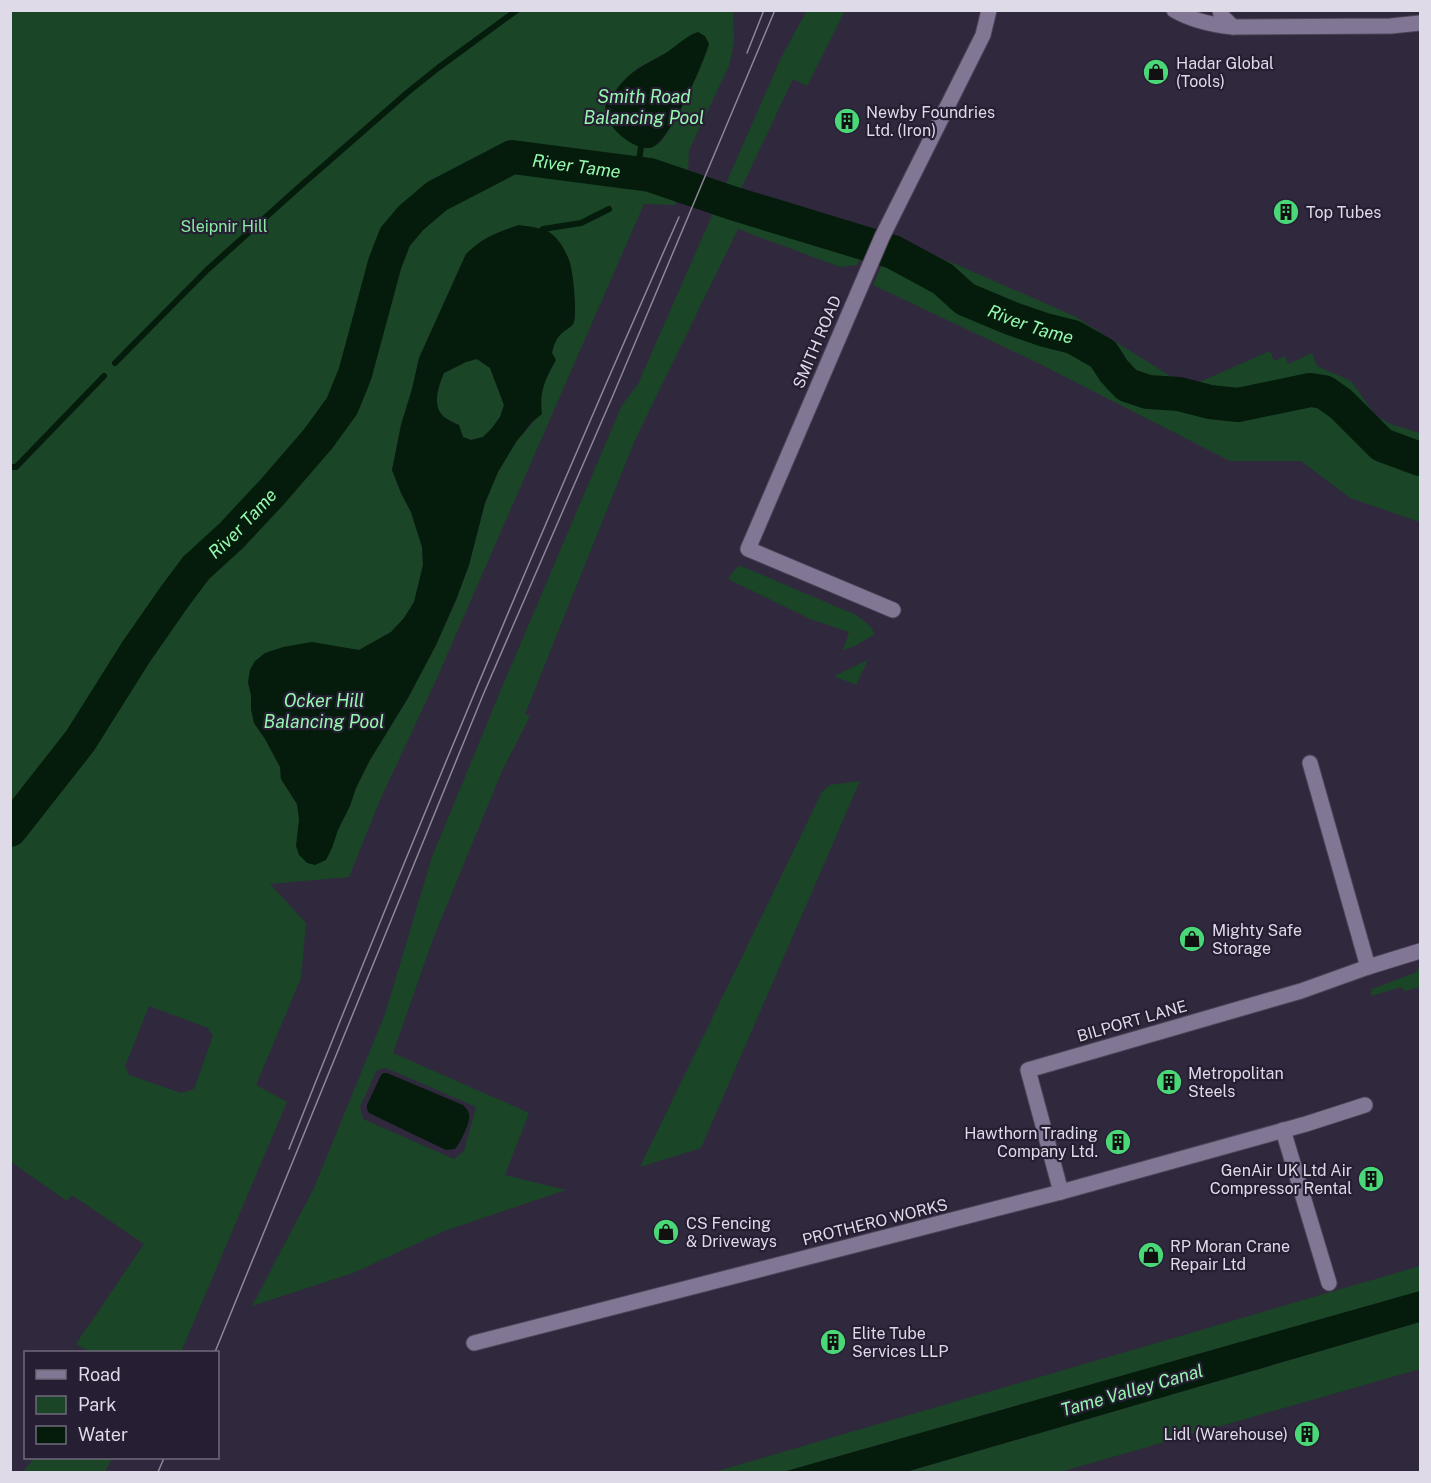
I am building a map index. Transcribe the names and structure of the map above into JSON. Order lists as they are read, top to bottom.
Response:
{
  "streets": {
    "street": ["SMITH ROAD", "BILPORT LANE", "PROTHERO WORKS"]
  },
  "crossings": [
    ["BILPORT LANE", "PROTHERO WORKS"]
  ],
  "water": [
    "Smith Road Balancing Pool",
    "River Tame",
    "Ocker Hill Balancing Pool",
    "Tame Valley Canal"
  ],
  "parks": ["Sleipnir Hill"],
  "places": {
    "shop": [
      "Hadar Global (Tools)",
      "Mighty Safe Storage",
      "CS Fencing & Driveways",
      "RP Moran Crane Repair Ltd"
    ],
    "building": [
      "Newby Foundries Ltd. (Iron)",
      "Top Tubes",
      "Metropolitan Steels",
      "Hawthorn Trading Company Ltd.",
      "GenAir UK Ltd Air Compressor Rental",
      "Elite Tube Services LLP",
      "Lidl (Warehouse)"
    ]
  },
  "legend": ["Road", "Park", "Water"]
}
